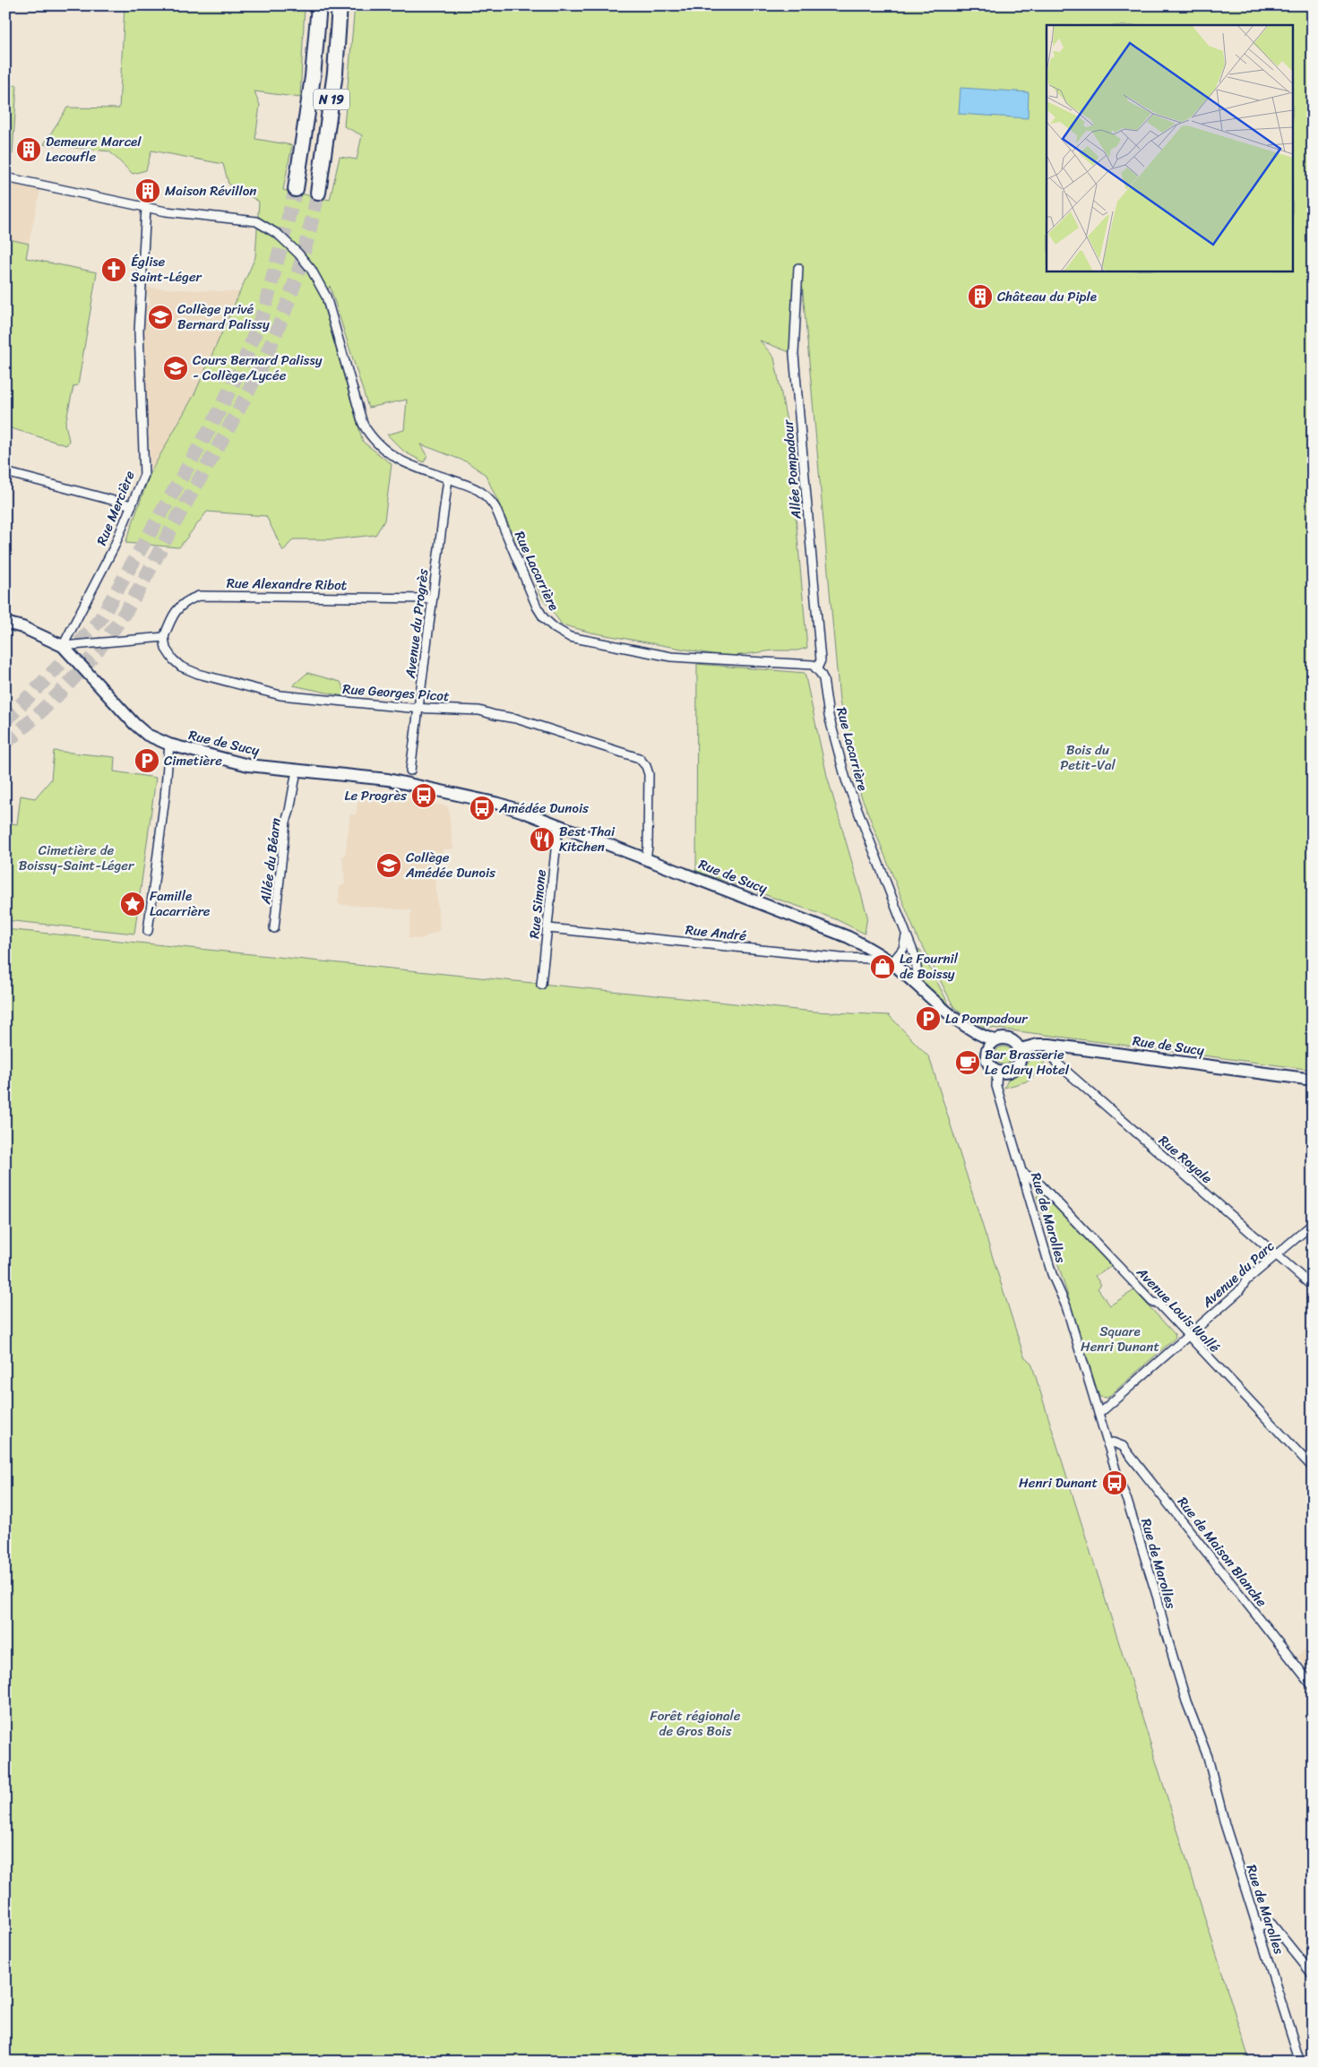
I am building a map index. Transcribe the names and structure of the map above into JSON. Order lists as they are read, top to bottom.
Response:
{
  "streets": {
    "highway": ["N 19"],
    "main road": ["Rue de Sucy"],
    "street": [
      "Allée Pompadour",
      "Rue Mercière",
      "Rue Lacarrière",
      "Rue Alexandre Ribot",
      "Avenue du Progrès",
      "Rue Georges Picot",
      "Allée du Béarn",
      "Rue Simone",
      "Rue André",
      "Rue Royale",
      "Rue de Marolles",
      "Avenue du Parc",
      "Avenue Louis Wallé",
      "Rue de Maison Blanche"
    ]
  },
  "crossings": [
    ["Allée Pompadour", "Rue Lacarrière"],
    ["Rue Mercière", "Rue Lacarrière"],
    ["Rue Mercière", "Rue de Sucy"],
    ["Rue Lacarrière", "Avenue du Progrès"],
    ["Rue Lacarrière", "Rue de Sucy"],
    ["Rue Alexandre Ribot", "Avenue du Progrès"],
    ["Rue Alexandre Ribot", "Rue Georges Picot"],
    ["Avenue du Progrès", "Rue Georges Picot"],
    ["Rue Georges Picot", "Rue de Sucy"],
    ["Rue de Sucy", "Allée du Béarn"],
    ["Rue de Sucy", "Rue Simone"],
    ["Rue de Sucy", "Rue André"],
    ["Rue de Sucy", "Rue Royale"],
    ["Rue de Sucy", "Rue de Marolles"],
    ["Rue Simone", "Rue André"],
    ["Rue Royale", "Avenue du Parc"],
    ["Rue de Marolles", "Avenue du Parc"],
    ["Rue de Marolles", "Avenue Louis Wallé"],
    ["Rue de Marolles", "Rue de Maison Blanche"],
    ["Avenue du Parc", "Avenue Louis Wallé"]
  ],
  "parks": [
    "Bois du Petit-Val",
    "Cimetière de Boissy-Saint-Léger",
    "Square Henri Dunant",
    "Forêt régionale de Gros Bois"
  ],
  "places": {
    "building": ["Demeure Marcel Lecoufle", "Maison Révillon", "Château du Piple"],
    "church": ["Église Saint-Léger"],
    "school or university": ["Collège privé Bernard Palissy", "Cours Bernard Palissy - Collège/Lycée", "Collège Amédée Dunois"],
    "parking": ["Cimetière", "La Pompadour"],
    "bus stop": ["Le Progrès", "Amédée Dunois", "Henri Dunant"],
    "restaurant": ["Best Thai Kitchen"],
    "place": ["Famille Lacarrière"],
    "shop": ["Le Fournil de Boissy"],
    "cafe": ["Bar Brasserie Le Clary Hotel"]
  }
}
